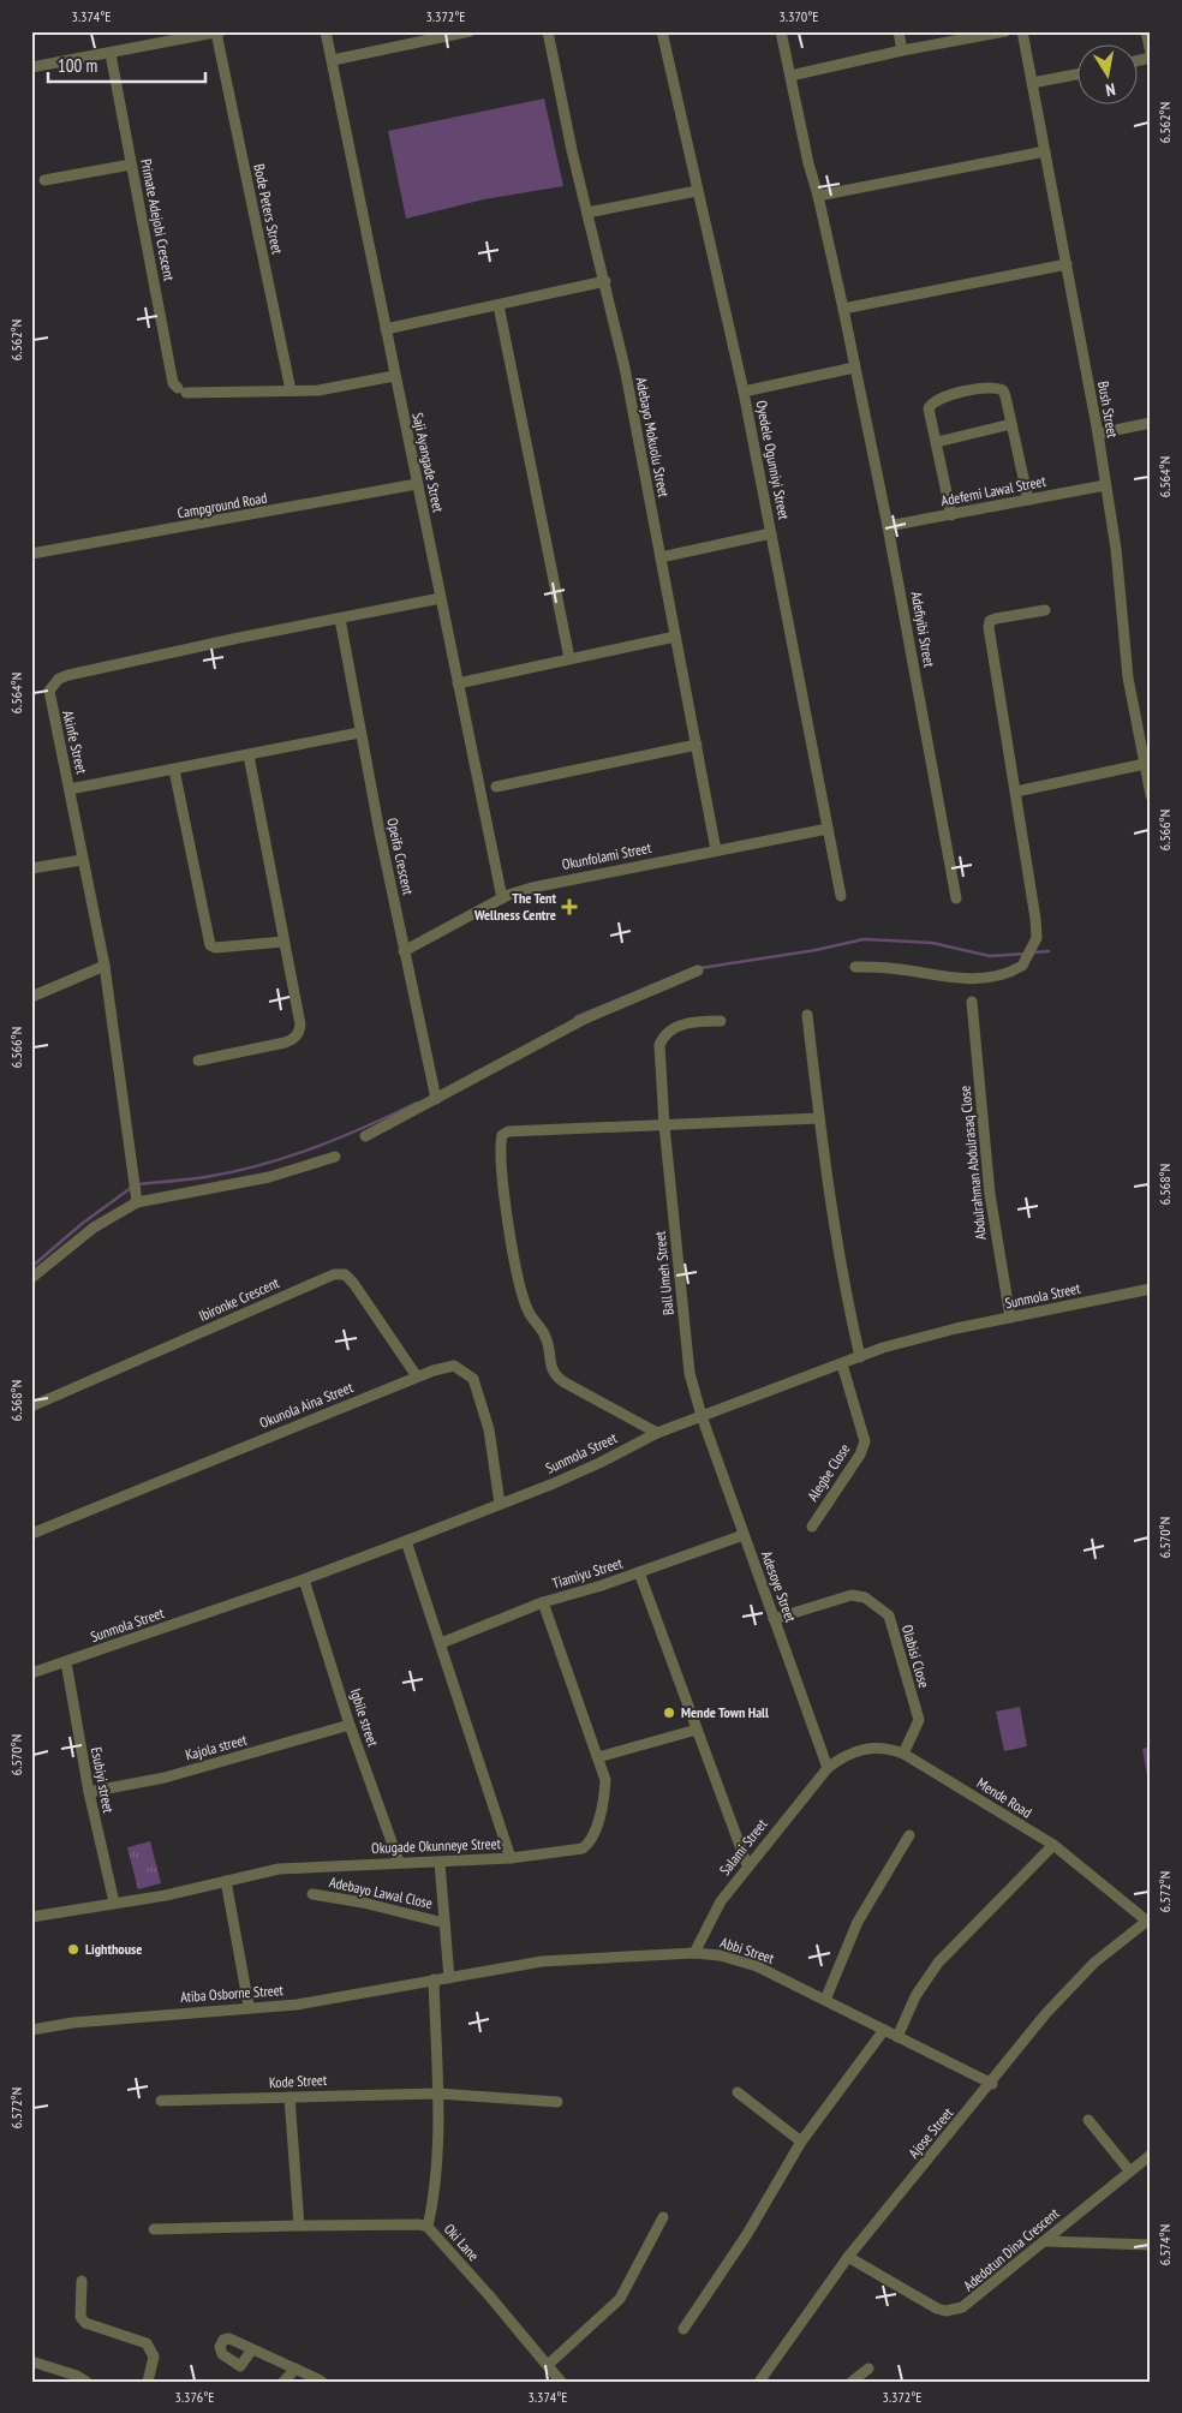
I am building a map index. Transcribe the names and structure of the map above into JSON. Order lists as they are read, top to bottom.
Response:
{
  "streets": {
    "street": [
      "Bode Peters Street",
      "Primate Adejobi Crescent",
      "Bush Street",
      "Adebayo Mokuolu Street",
      "Oyedele Ogunniyi Street",
      "Saji Ayangade Street",
      "Adefemi Lawal Street",
      "Campground Road",
      "Adefiyibi Street",
      "Akinfe Street",
      "Opeifa Crescent",
      "Okunfolami Street",
      "Abdulrahman Abdulrasaq Close",
      "Ball Umeh Street",
      "Sunmola Street",
      "Ibironke Crescent",
      "Okunola Aina Street",
      "Alegbe Close",
      "Tiamiyu Street",
      "Adesoye Street",
      "Olabisi Close",
      "Igbile street",
      "Kajola street",
      "Esubiyi street",
      "Mende Road",
      "Okugade Okunneye Street",
      "Salami Street",
      "Adebayo Lawal Close",
      "Abbi Street",
      "Atiba Osborne Street",
      "Kode Street",
      "Ajose Street",
      "Oki Lane",
      "Adedotun Dina Crescent"
    ]
  },
  "crossings": [
    ["Bode Peters Street", "Primate Adejobi Crescent"],
    ["Bush Street", "Adefemi Lawal Street"],
    ["Adebayo Mokuolu Street", "Okunfolami Street"],
    ["Oyedele Ogunniyi Street", "Okunfolami Street"],
    ["Saji Ayangade Street", "Campground Road"],
    ["Saji Ayangade Street", "Akinfe Street"],
    ["Saji Ayangade Street", "Okunfolami Street"],
    ["Adefemi Lawal Street", "Adefiyibi Street"],
    ["Akinfe Street", "Opeifa Crescent"],
    ["Opeifa Crescent", "Okunfolami Street"],
    ["Abdulrahman Abdulrasaq Close", "Sunmola Street"],
    ["Ball Umeh Street", "Sunmola Street"],
    ["Ball Umeh Street", "Adesoye Street"],
    ["Sunmola Street", "Okunola Aina Street"],
    ["Sunmola Street", "Alegbe Close"],
    ["Sunmola Street", "Adesoye Street"],
    ["Sunmola Street", "Igbile street"],
    ["Sunmola Street", "Esubiyi street"],
    ["Ibironke Crescent", "Okunola Aina Street"],
    ["Tiamiyu Street", "Adesoye Street"],
    ["Tiamiyu Street", "Okugade Okunneye Street"],
    ["Adesoye Street", "Olabisi Close"],
    ["Adesoye Street", "Mende Road"],
    ["Adesoye Street", "Salami Street"],
    ["Olabisi Close", "Mende Road"],
    ["Igbile street", "Kajola street"],
    ["Igbile street", "Okugade Okunneye Street"],
    ["Kajola street", "Esubiyi street"],
    ["Esubiyi street", "Okugade Okunneye Street"],
    ["Mende Road", "Salami Street"],
    ["Mende Road", "Ajose Street"],
    ["Salami Street", "Abbi Street"],
    ["Abbi Street", "Atiba Osborne Street"],
    ["Abbi Street", "Ajose Street"],
    ["Abbi Street", "Oki Lane"],
    ["Atiba Osborne Street", "Oki Lane"],
    ["Kode Street", "Oki Lane"],
    ["Ajose Street", "Adedotun Dina Crescent"]
  ],
  "places": {
    "health": ["The Tent Wellness Centre"],
    "other": ["Mende Town Hall", "Lighthouse"]
  },
  "scale_bar": "100 m",
  "north": "bottom",
  "coordinates": [
    "3.374°E",
    "3.372°E",
    "3.370°E",
    "6.562°N",
    "6.564°N",
    "6.566°N",
    "6.568°N",
    "6.570°N",
    "6.572°N",
    "6.574°N",
    "3.376°E"
  ]
}
